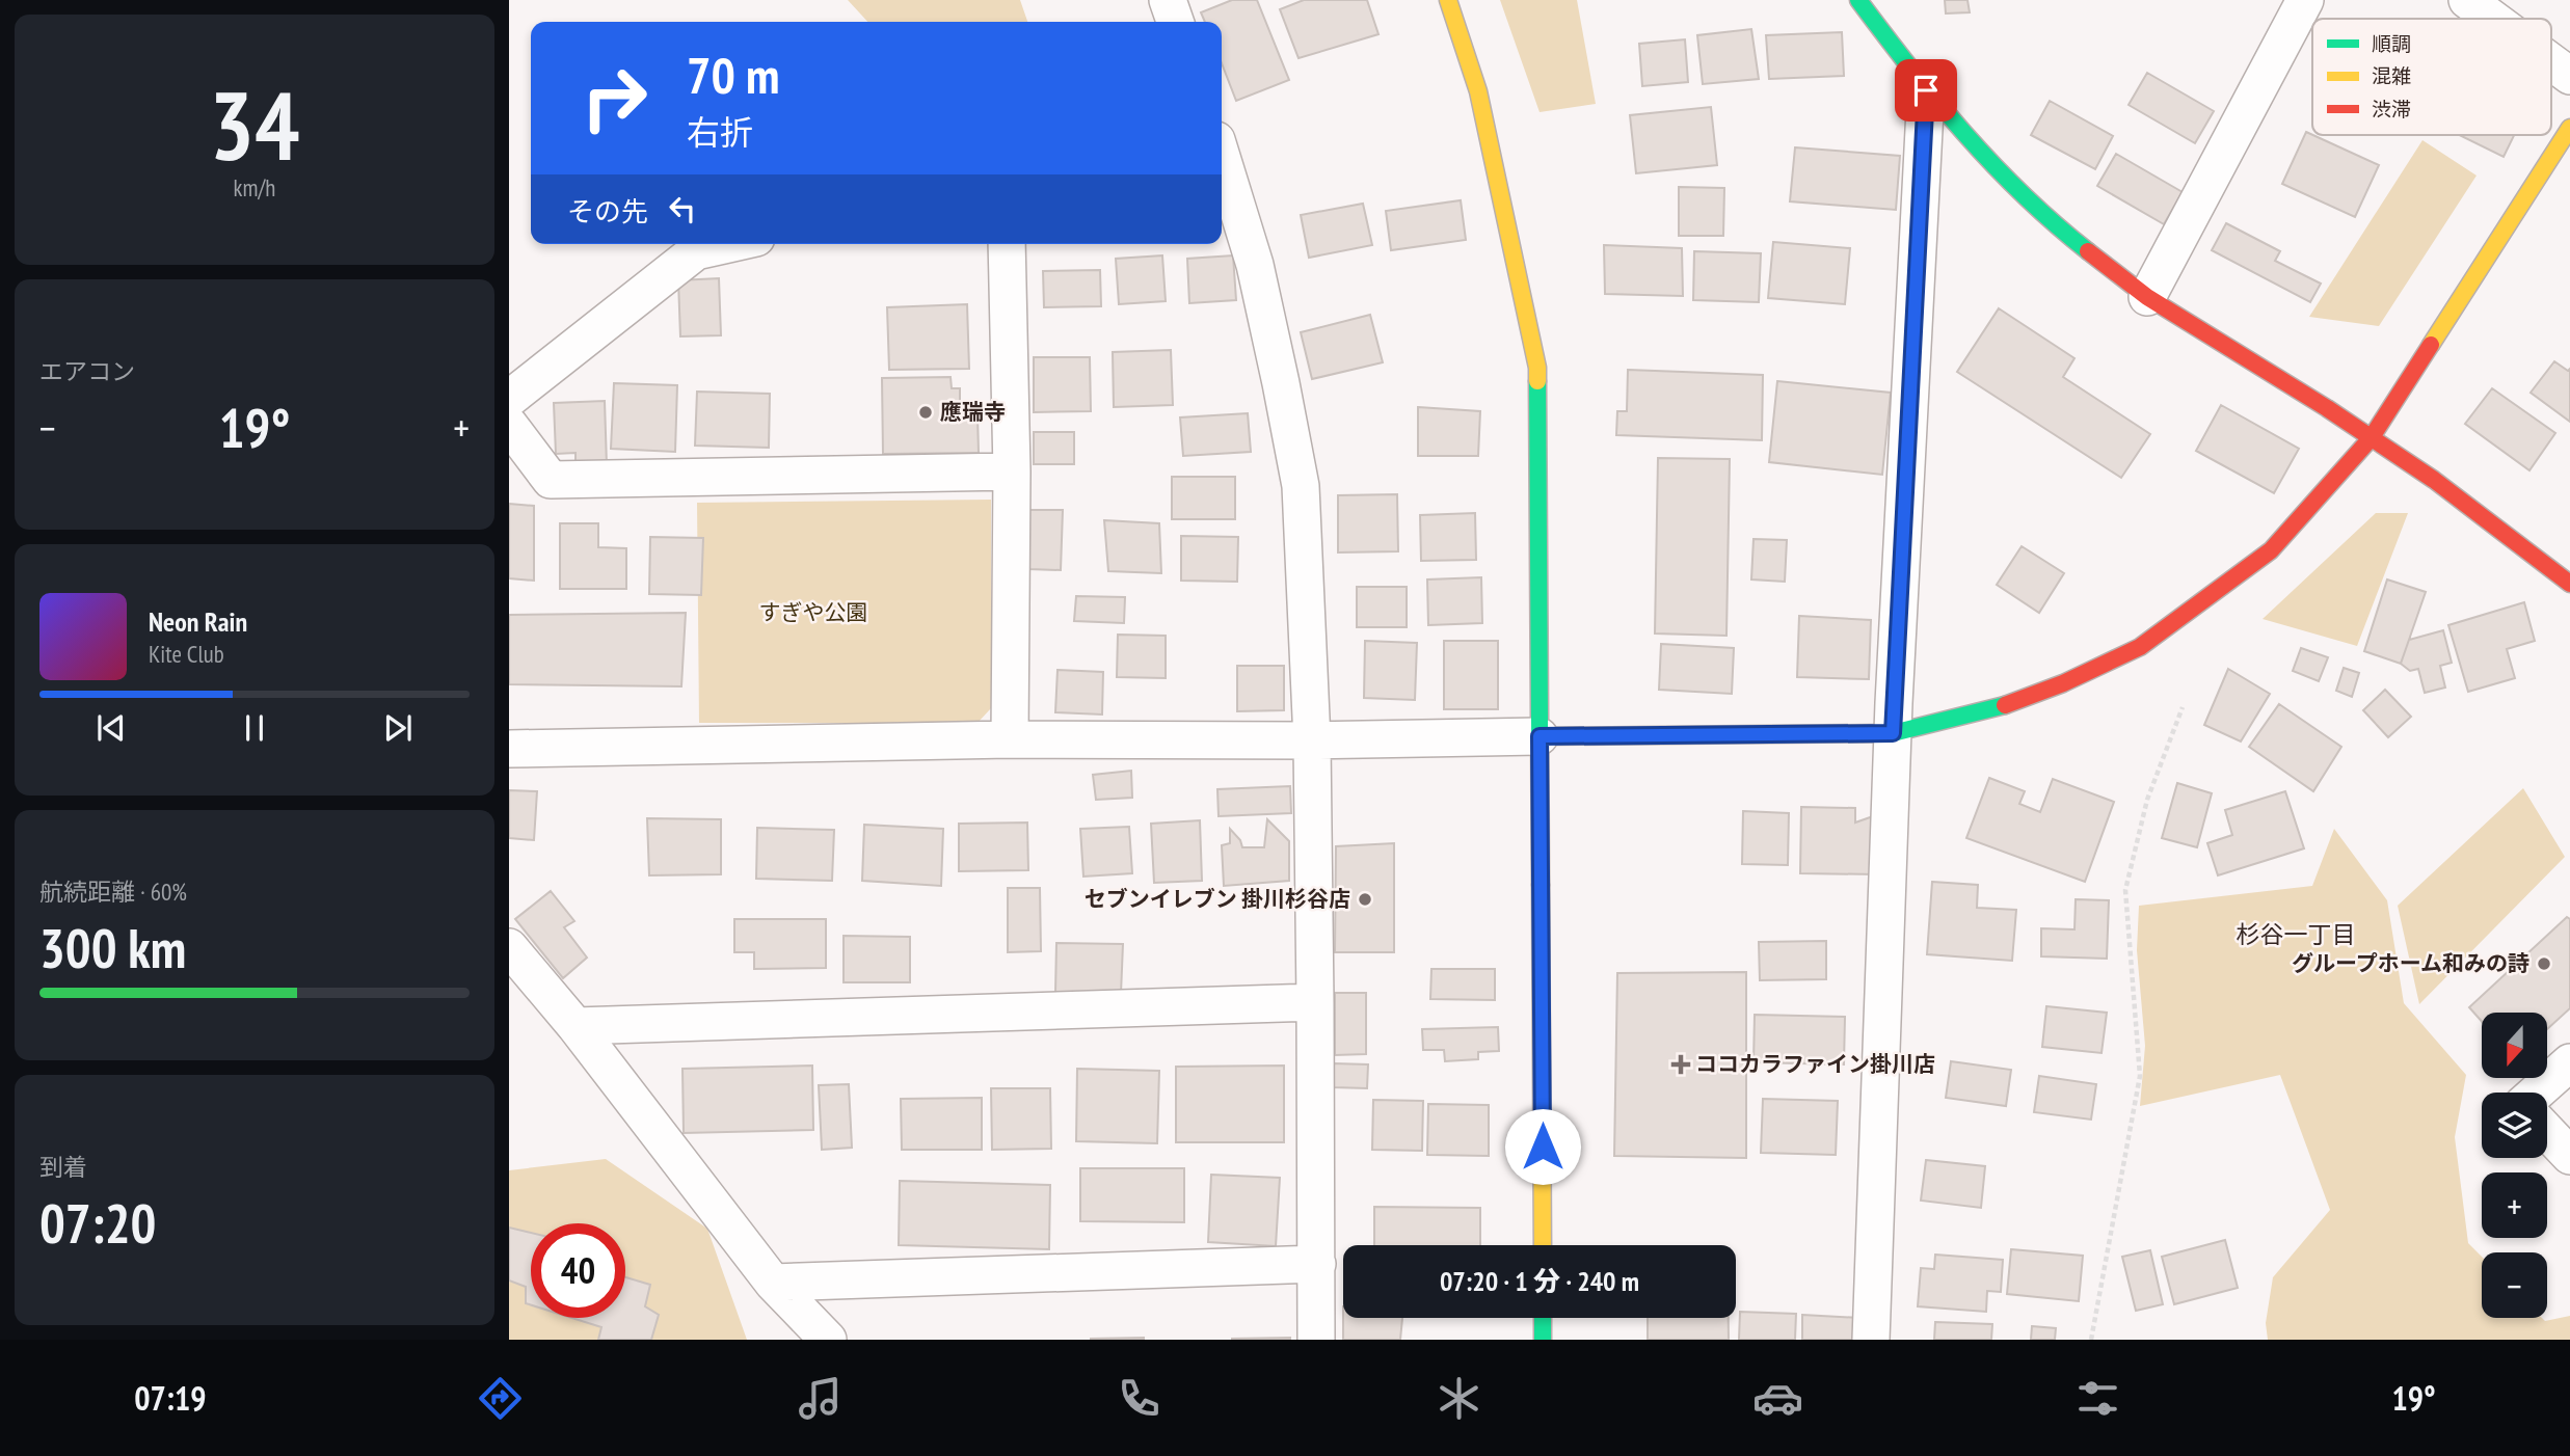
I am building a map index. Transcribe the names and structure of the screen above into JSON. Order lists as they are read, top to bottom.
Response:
{
  "districts": ["杉谷一丁目"],
  "parks": ["すぎや公園"],
  "places": {
    "other": ["應瑞寺", "セブンイレブン 掛川杉谷店", "グループホーム和みの詩"],
    "health": ["ココカラファイン掛川店"]
  },
  "legend": ["順調", "混雑", "渋滞"],
  "north": "bottom",
  "page": {
    "tile": [
      ["34", "km/h"],
      "エアコン",
      ["航続距離 · 60%", "300 km"],
      ["到着", "07:20"]
    ],
    "turn": ["70 m", "右折"],
    "then": "その先",
    "heat": ["−", "19°", "+"],
    "song": ["Neon Rain", "Kite Club"],
    "map_buttons": ["+", "−"],
    "limit": "40",
    "trip": "07:20 · 1 分 · 240 m",
    "tabs": ["07:19", "19°"]
  }
}
